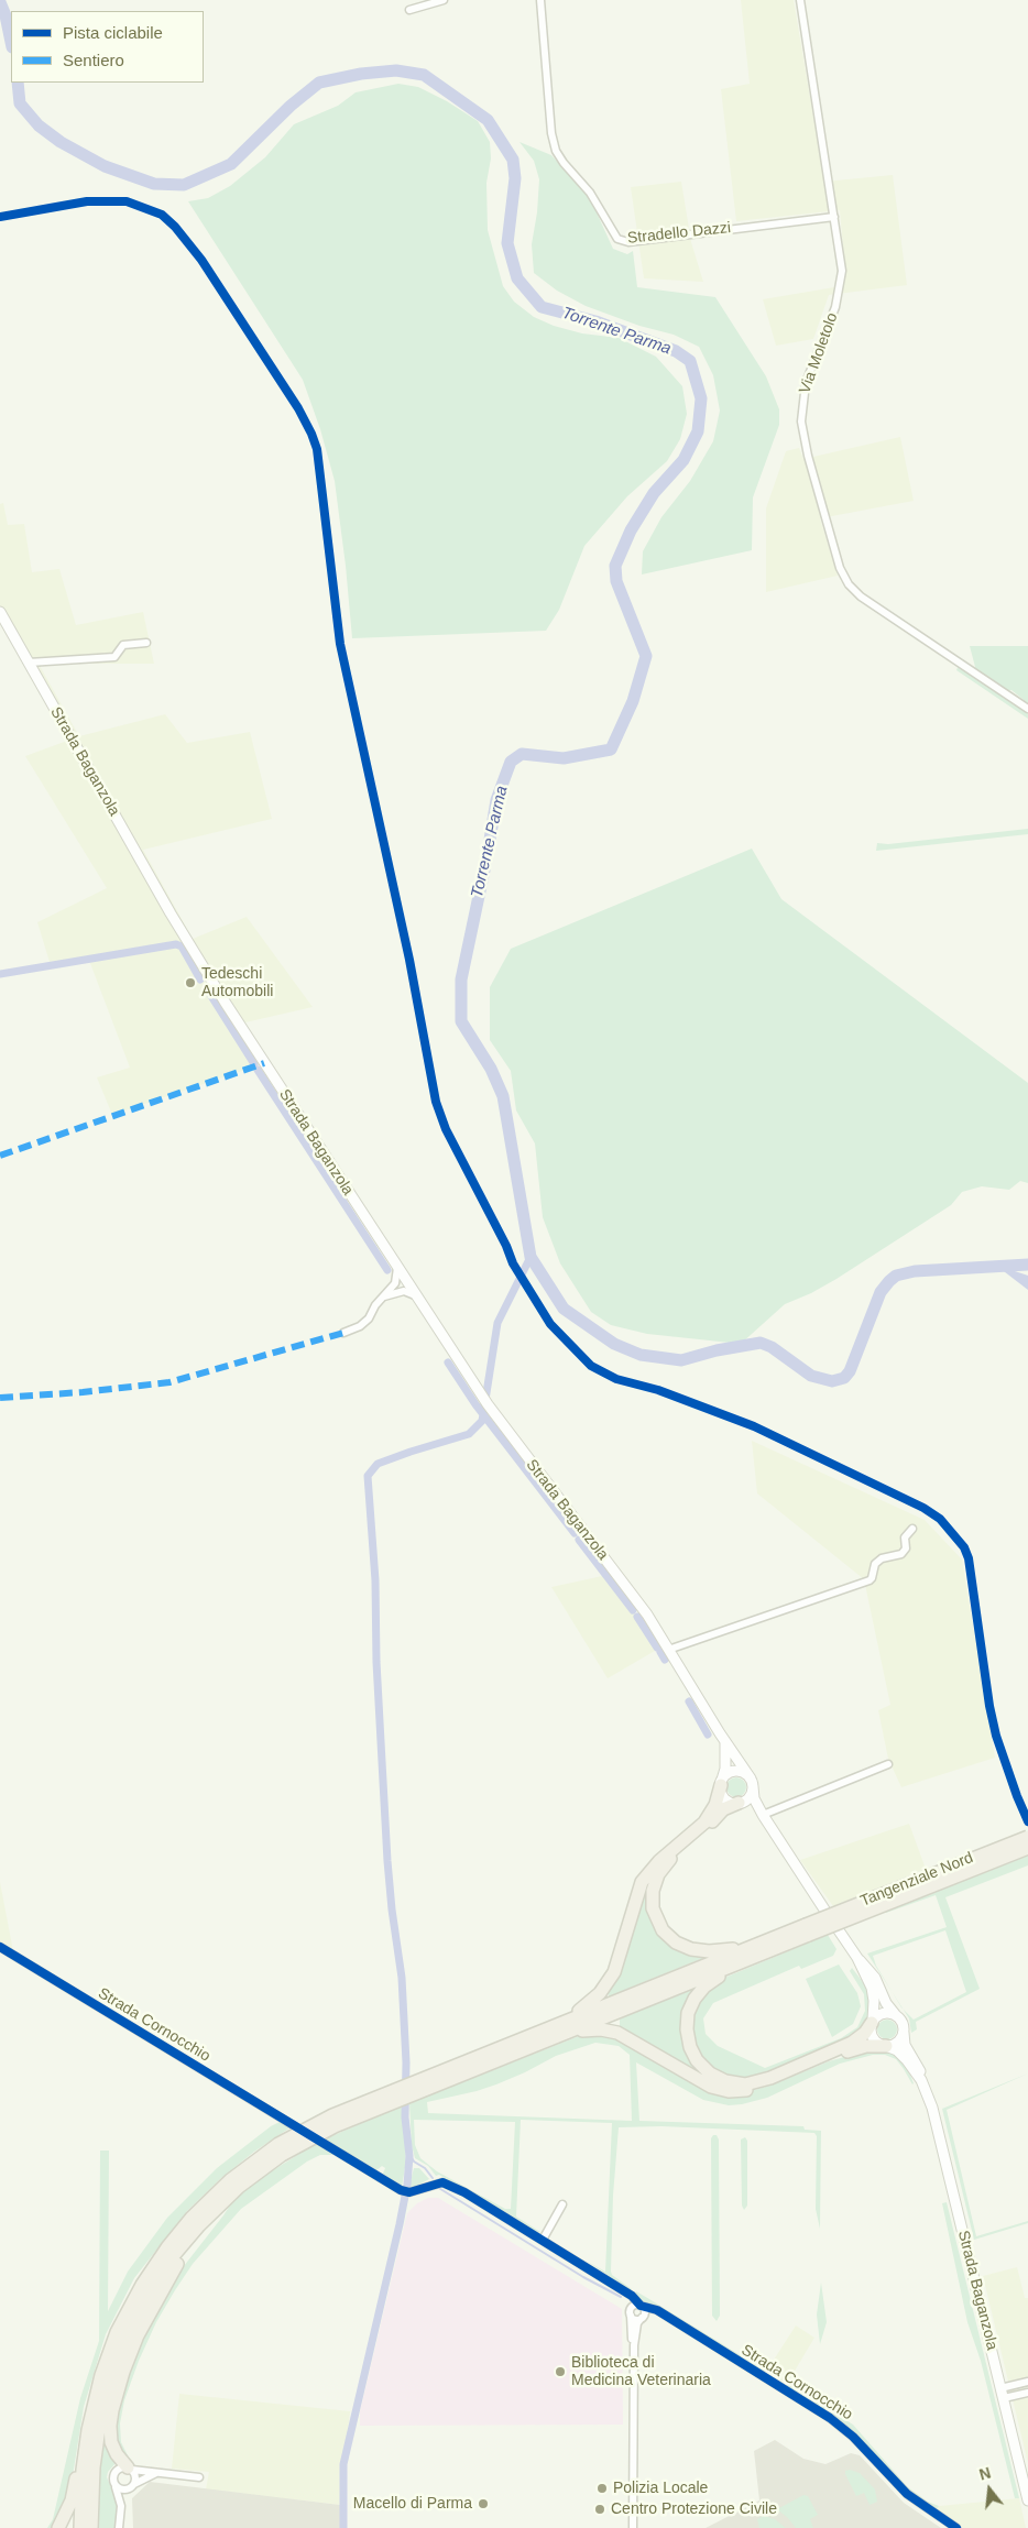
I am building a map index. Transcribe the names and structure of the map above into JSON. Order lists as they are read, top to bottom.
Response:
{
  "streets": {
    "highway": ["Tangenziale Nord"],
    "main road": ["Strada Baganzola"],
    "street": ["Stradello Dazzi", "Via Moletolo", "Strada Cornocchio"]
  },
  "crossings": [
    ["Stradello Dazzi", "Via Moletolo"]
  ],
  "water": ["Torrente Parma"],
  "places": [
    "Tedeschi Automobili",
    "Biblioteca di Medicina Veterinaria",
    "Polizia Locale",
    "Macello di Parma",
    "Centro Protezione Civile"
  ],
  "legend": ["Pista ciclabile", "Sentiero"],
  "north": "top"
}
